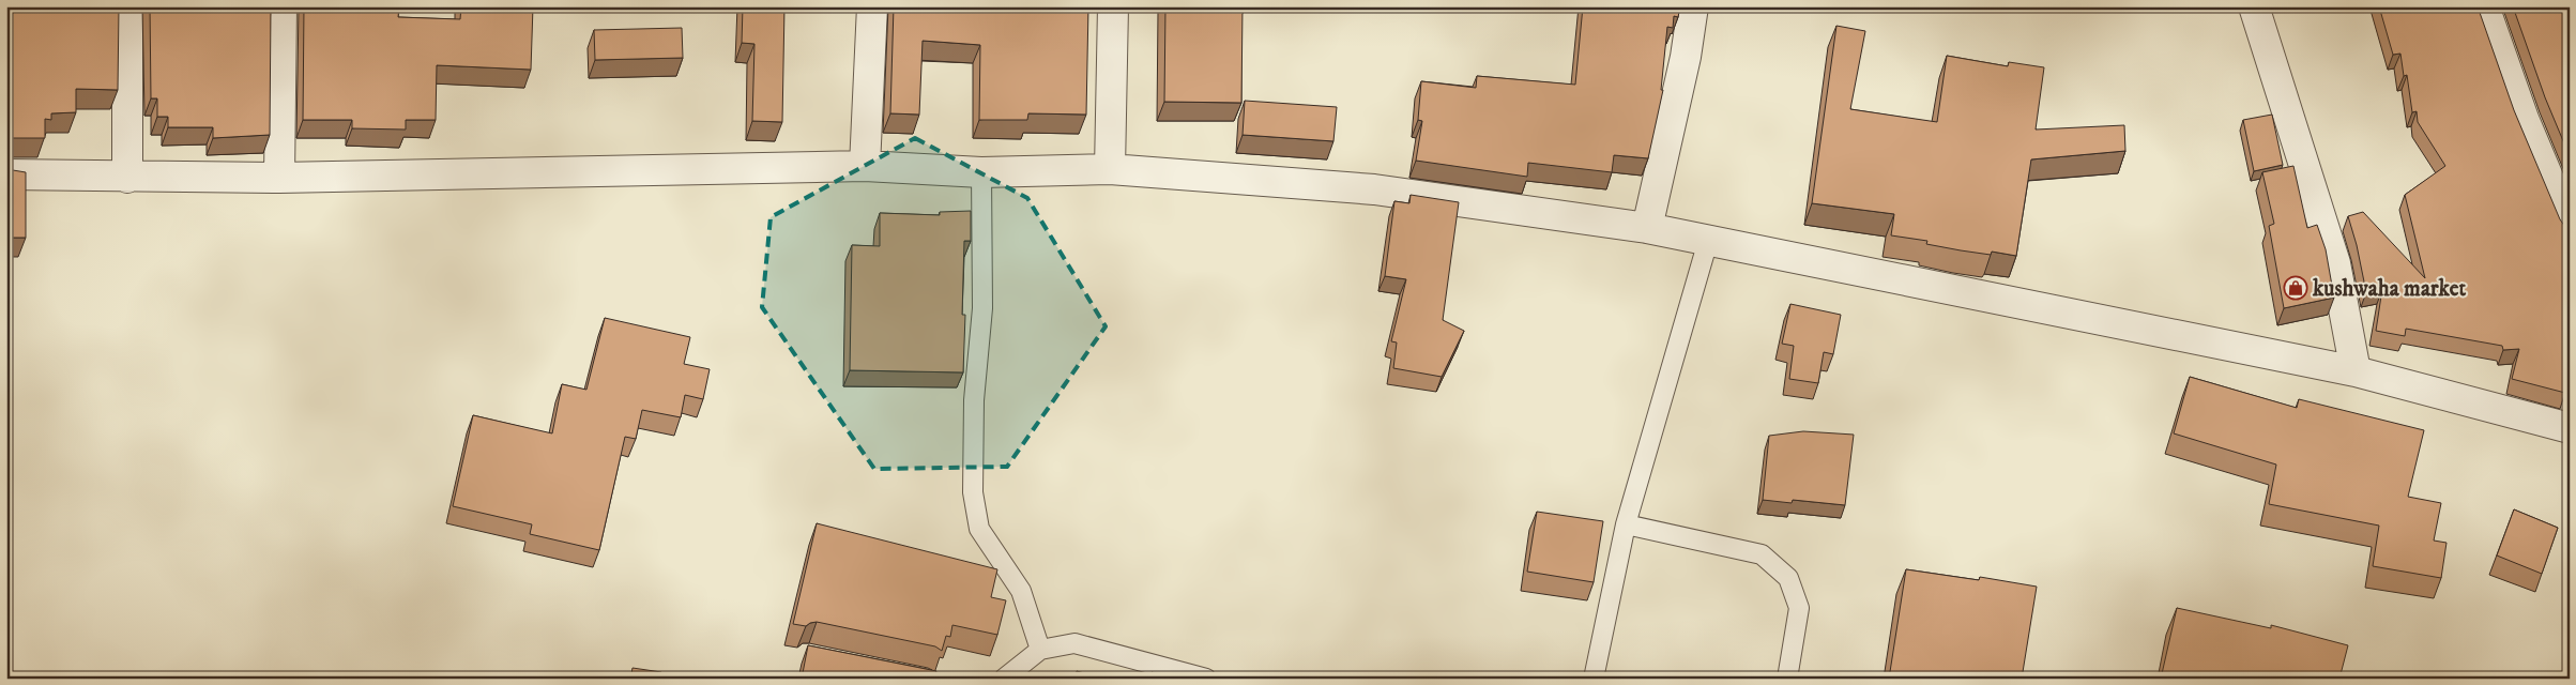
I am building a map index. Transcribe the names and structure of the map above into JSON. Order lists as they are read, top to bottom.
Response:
{
  "places": {
    "shop": ["kushwaha market"]
  }
}
